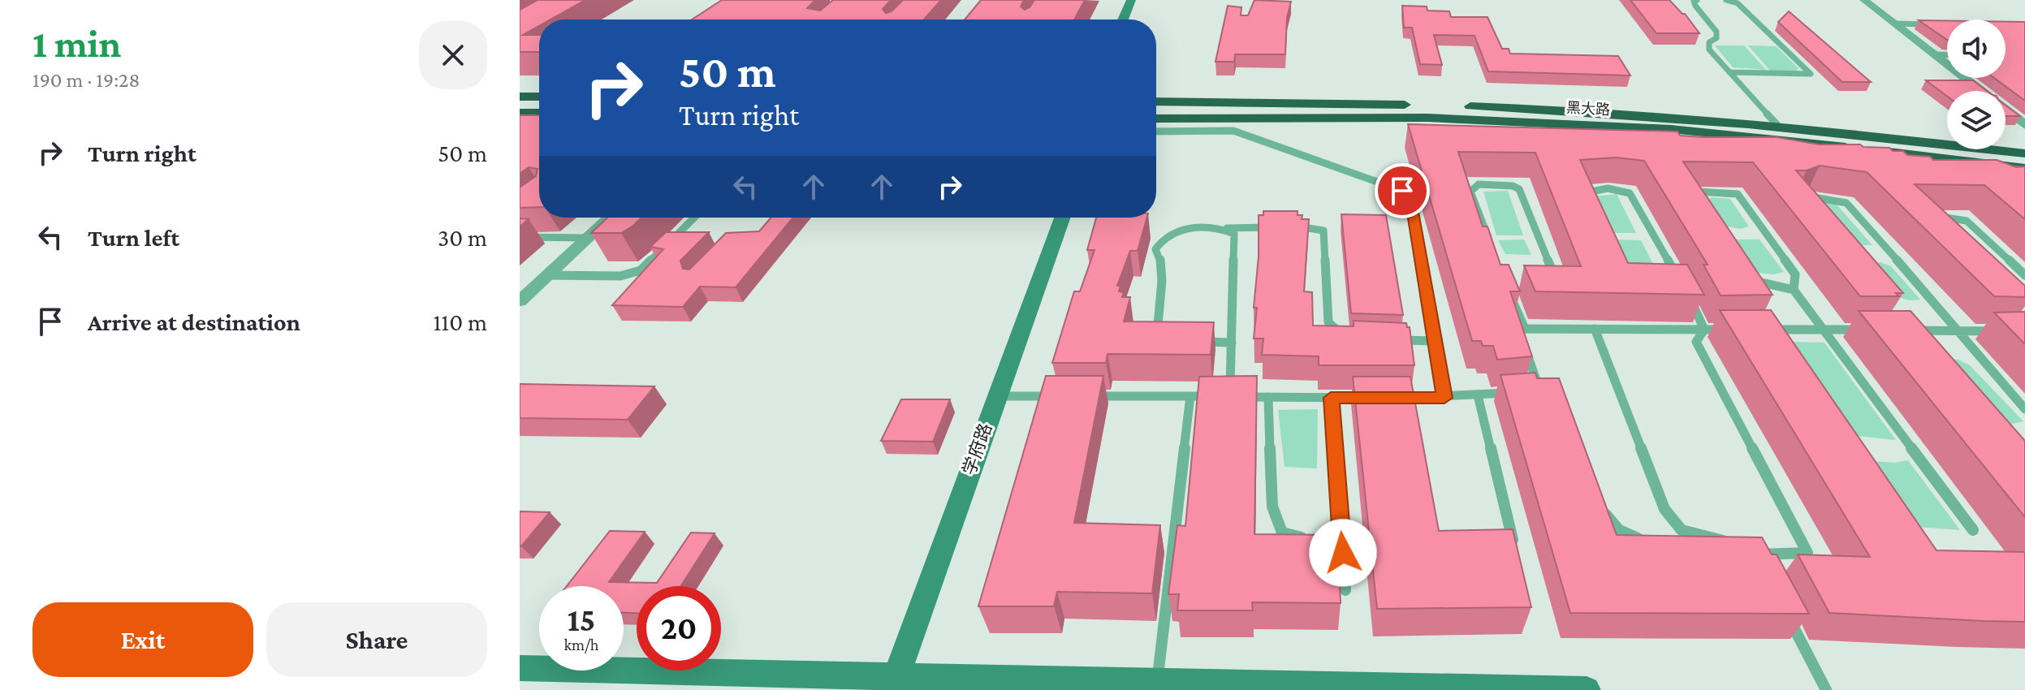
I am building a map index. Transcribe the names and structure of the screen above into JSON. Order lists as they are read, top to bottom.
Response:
{
  "streets": {
    "highway": ["黑大路"],
    "street": ["学府路"]
  },
  "page": {
    "heading": ["1 min", "190 m · 19:28"],
    "turn": ["50 m", "Turn right"],
    "list": [
      {
        "name": "Turn right",
        "value": "50 m"
      },
      {
        "name": "Turn left",
        "value": "30 m"
      },
      {
        "name": "Arrive at destination",
        "value": "110 m"
      }
    ],
    "speed": "15 km/h",
    "limit": "20",
    "buttons": ["Exit", "Share"]
  }
}
